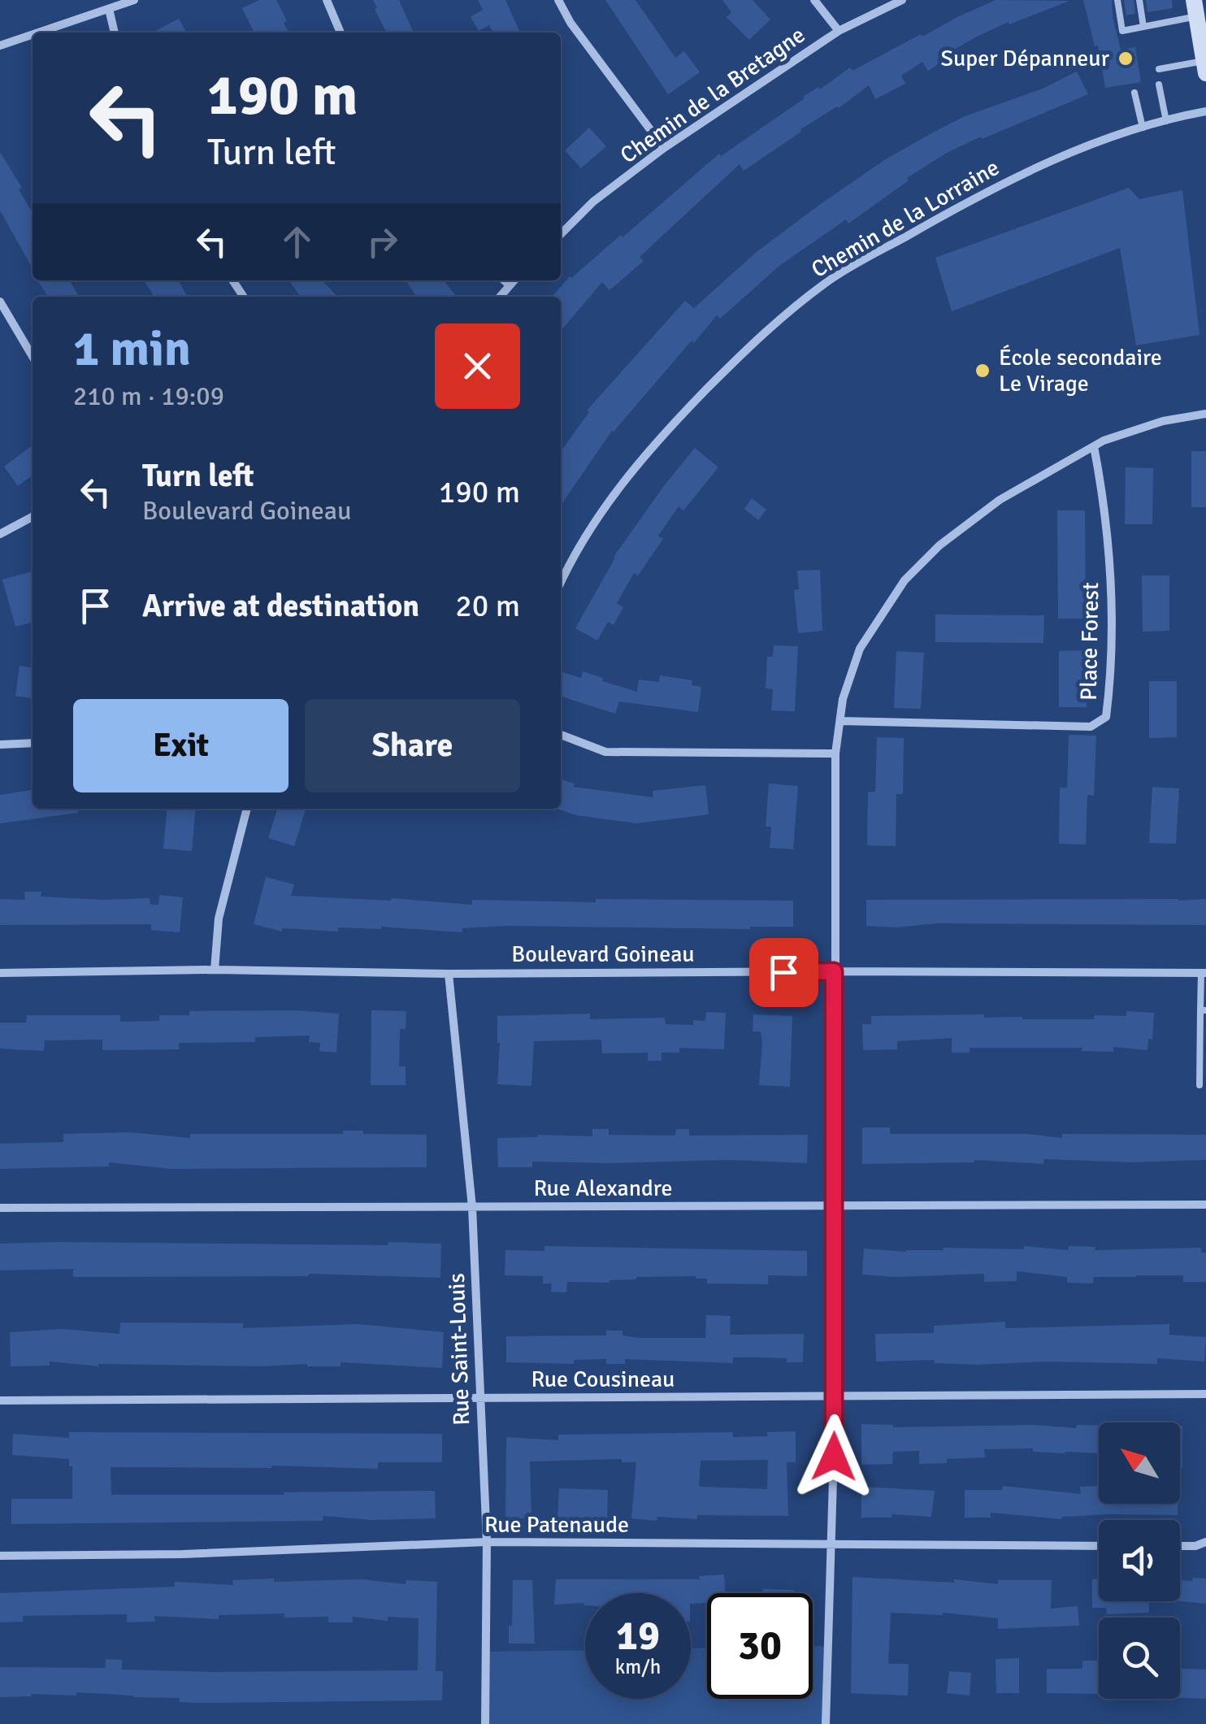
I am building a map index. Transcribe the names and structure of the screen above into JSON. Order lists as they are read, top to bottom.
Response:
{
  "streets": {
    "street": [
      "Chemin de la Bretagne",
      "Chemin de la Lorraine",
      "Place Forest",
      "Boulevard Goineau",
      "Rue Alexandre",
      "Rue Saint-Louis",
      "Rue Cousineau",
      "Rue Patenaude"
    ]
  },
  "crossings": [
    ["Boulevard Goineau", "Rue Saint-Louis"],
    ["Rue Alexandre", "Rue Saint-Louis"],
    ["Rue Saint-Louis", "Rue Cousineau"],
    ["Rue Saint-Louis", "Rue Patenaude"]
  ],
  "places": ["Super Dépanneur", "École secondaire Le Virage"],
  "north": "top left",
  "page": {
    "turn": ["190 m", "Turn left"],
    "heading": ["1 min", "210 m · 19:09"],
    "list": [
      {
        "name": "Turn left",
        "note": "Boulevard Goineau",
        "value": "190 m"
      },
      {
        "name": "Arrive at destination",
        "value": "20 m"
      }
    ],
    "buttons": ["Exit", "Share"],
    "speed": "19 km/h",
    "limit": "30"
  }
}
